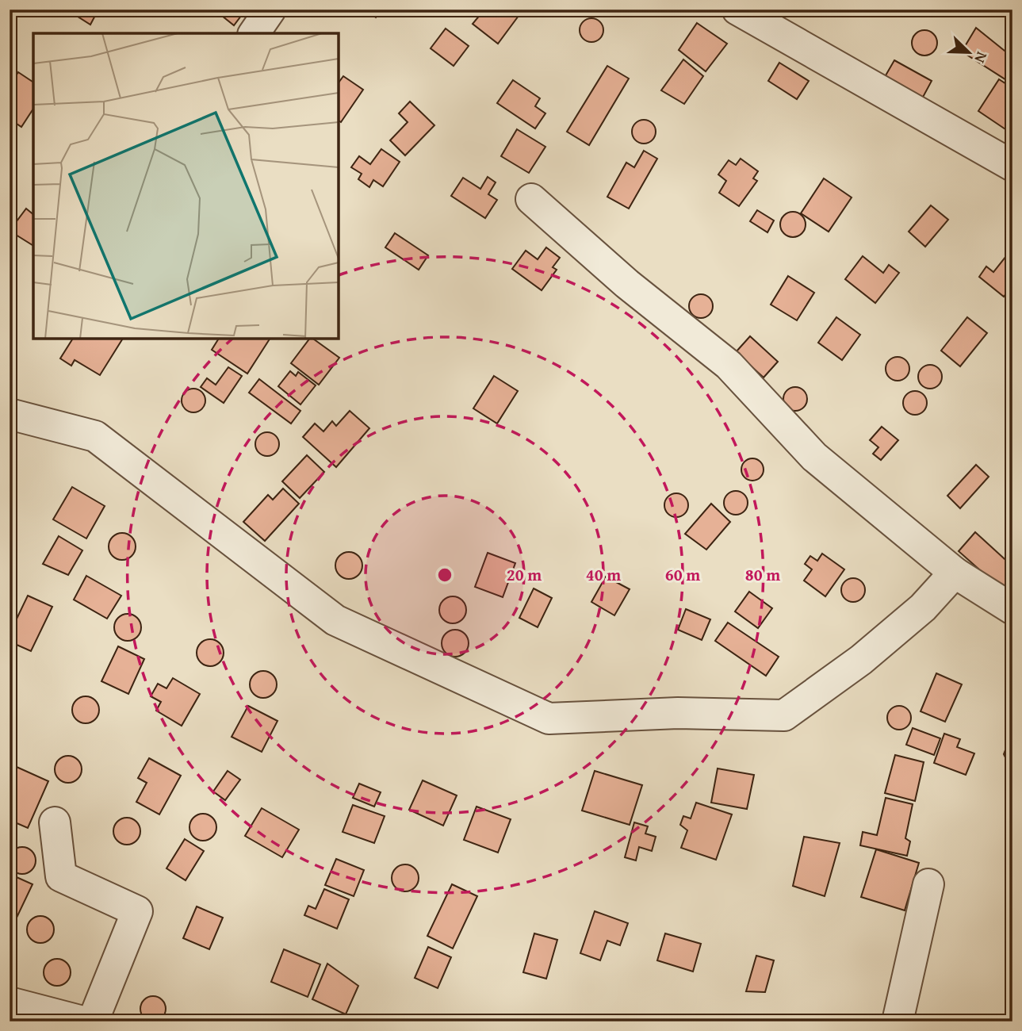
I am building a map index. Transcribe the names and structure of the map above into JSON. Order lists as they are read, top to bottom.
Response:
{
  "north": "bottom right",
  "rings": [
    "20 m",
    "40 m",
    "60 m",
    "80 m"
  ]
}
